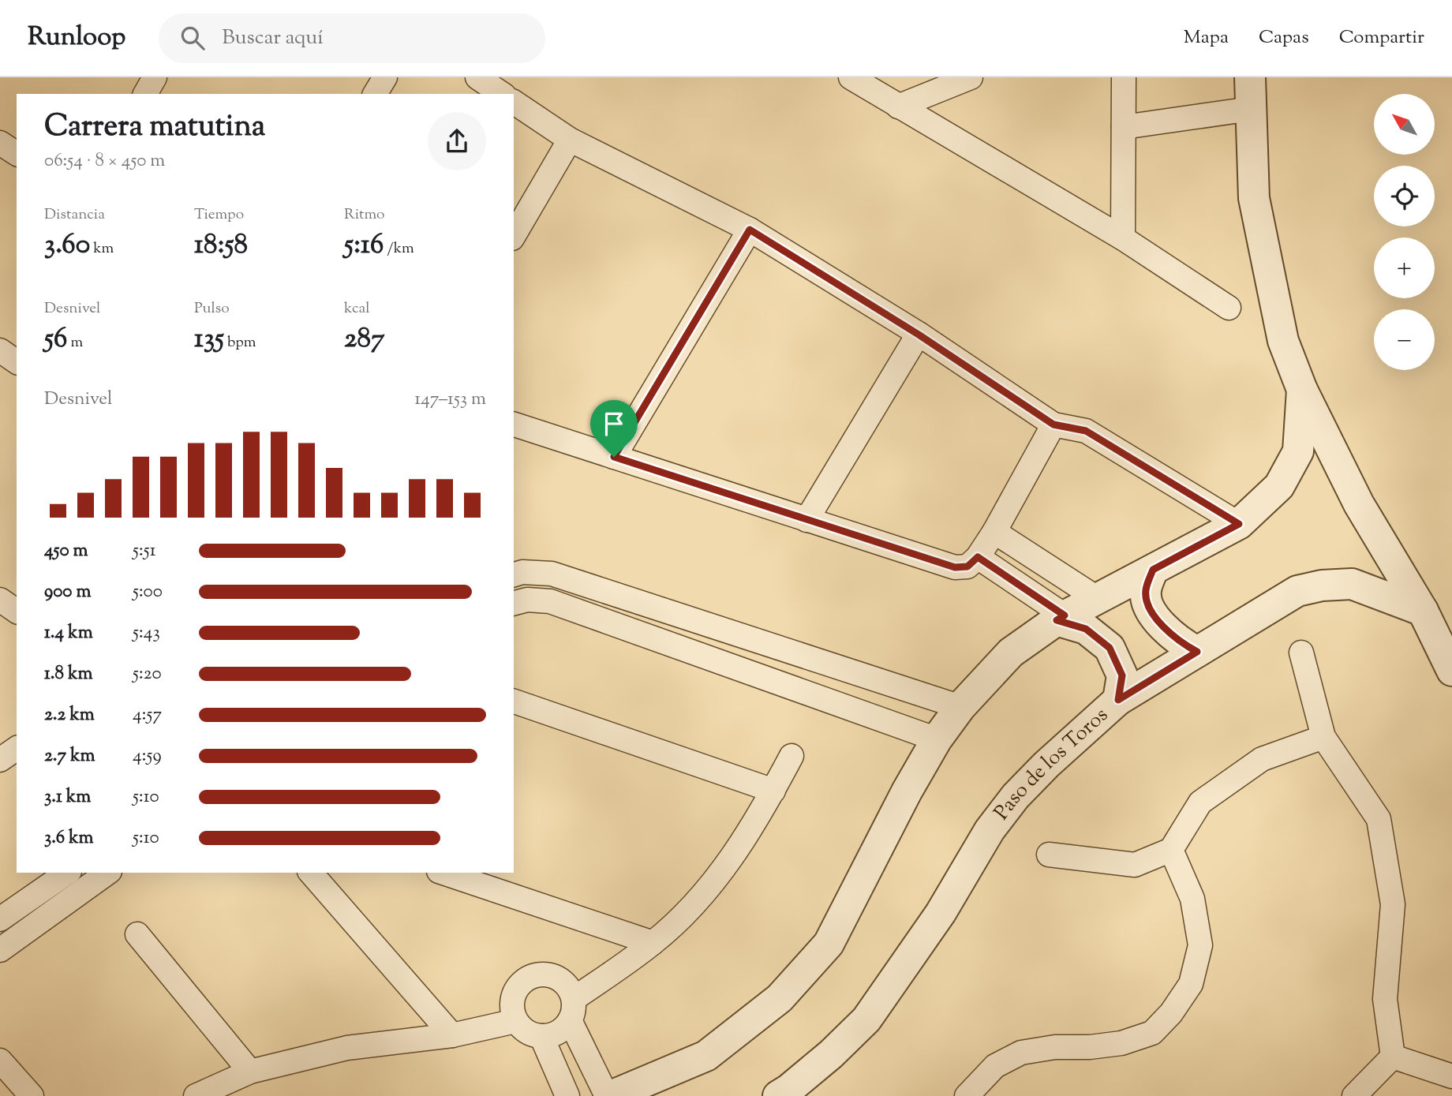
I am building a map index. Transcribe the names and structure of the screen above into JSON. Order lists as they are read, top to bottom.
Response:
{
  "streets": {
    "street": ["Paso de los Toros"]
  },
  "north": "top left",
  "page": {
    "header": "Runloop",
    "search": "Buscar aquí",
    "nav": ["Mapa", "Capas", "Compartir"],
    "map_buttons": ["+", "−"],
    "heading": ["Carrera matutina", "06:54 · 8 × 450 m"],
    "stats": [
      ["Distancia", "3.60 km"],
      ["Tiempo", "18:58"],
      ["Ritmo", "5:16 /km"],
      ["Desnivel", "56 m"],
      ["Pulso", "135 bpm"],
      ["kcal", "287"]
    ],
    "chart": ["Desnivel", "147–153 m"],
    "list": [
      {
        "name": "450 m",
        "note": "5:51"
      },
      {
        "name": "900 m",
        "note": "5:00"
      },
      {
        "name": "1.4 km",
        "note": "5:43"
      },
      {
        "name": "1.8 km",
        "note": "5:20"
      },
      {
        "name": "2.2 km",
        "note": "4:57"
      },
      {
        "name": "2.7 km",
        "note": "4:59"
      },
      {
        "name": "3.1 km",
        "note": "5:10"
      },
      {
        "name": "3.6 km",
        "note": "5:10"
      }
    ]
  }
}
